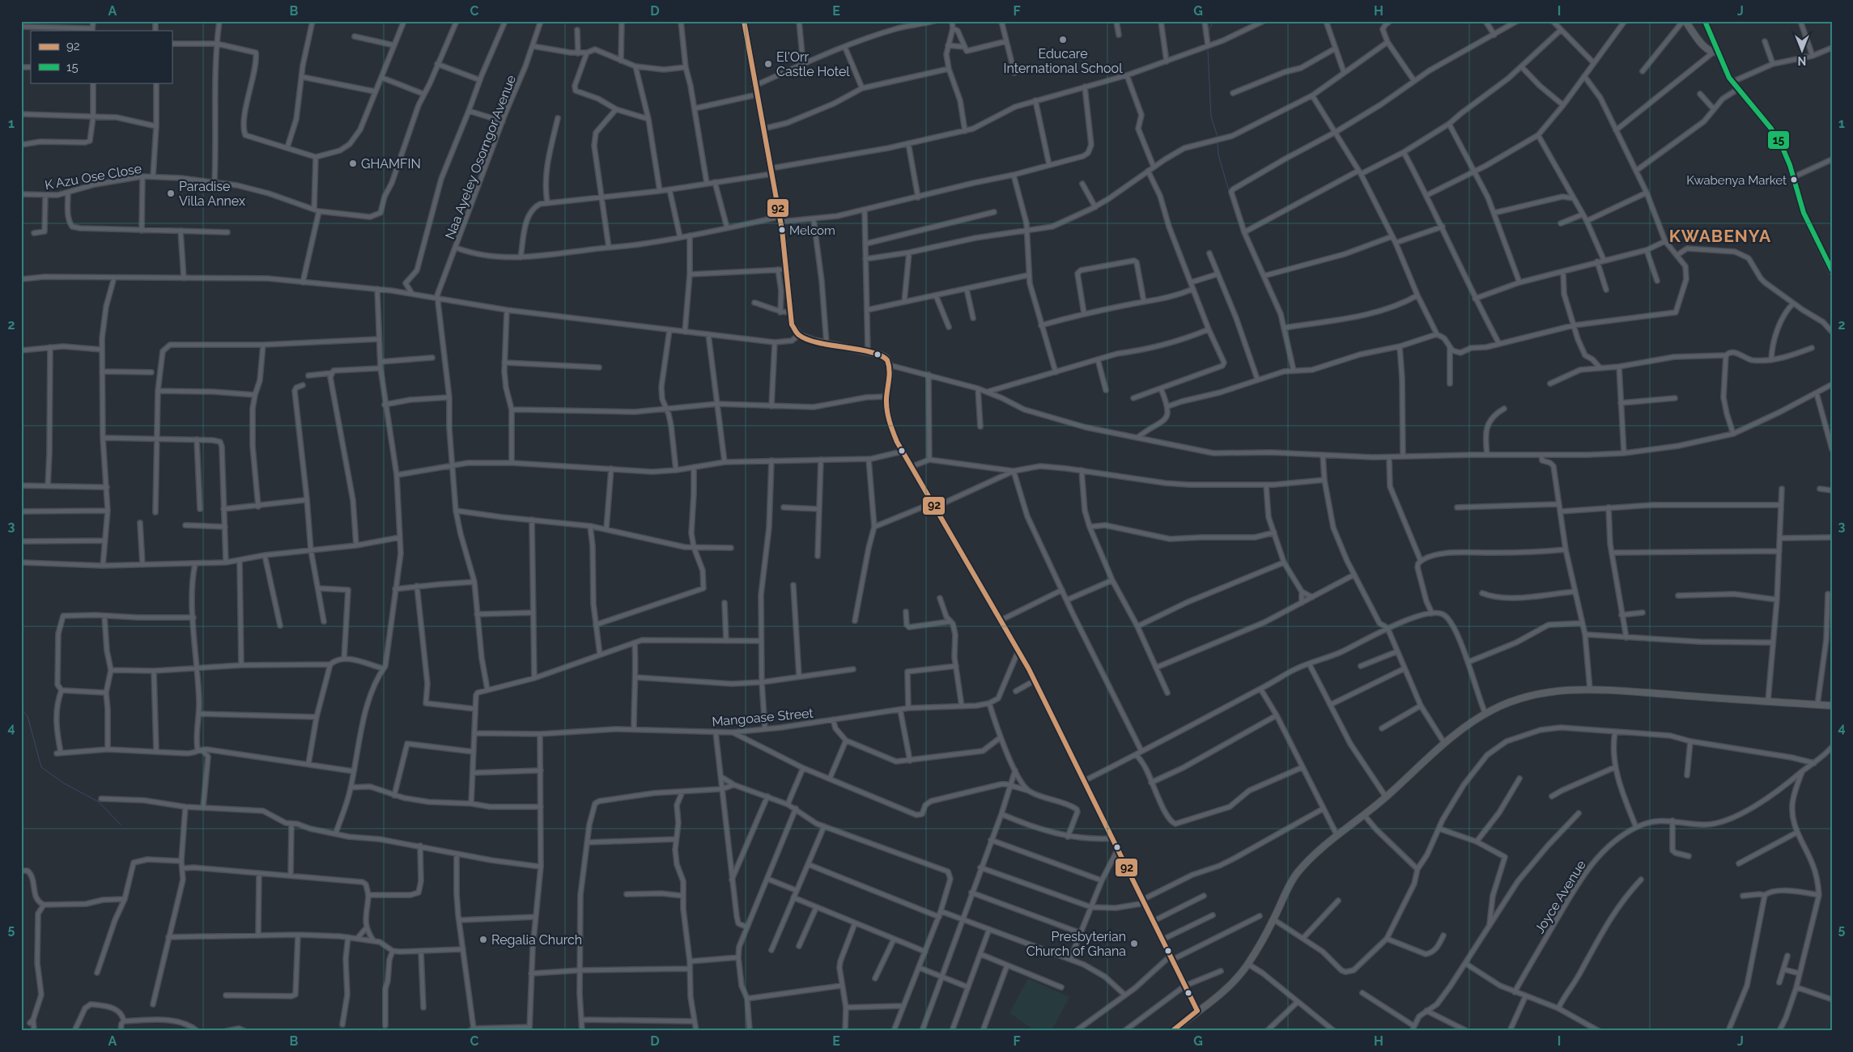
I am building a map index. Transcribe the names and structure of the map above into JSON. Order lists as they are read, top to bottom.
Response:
{
  "streets": {
    "street": [
      "Naa Ayeley Osorngor Avenue",
      "K Azu Ose Close",
      "Mangoase Street",
      "Joyce Avenue"
    ]
  },
  "districts": ["KWABENYA"],
  "places": [
    "Educare International School",
    "El'Orr Castle Hotel",
    "GHAMFIN",
    "Kwabenya Market",
    "Paradise Villa Annex",
    "Melcom",
    "Regalia Church",
    "Presbyterian Church of Ghana"
  ],
  "lines": ["transit line 92", "transit line 15"],
  "legend": ["92", "15"],
  "north": "bottom",
  "grid": {
    "columns": [
      "A",
      "B",
      "C",
      "D",
      "E",
      "F",
      "G",
      "H",
      "I",
      "J"
    ],
    "rows": [
      "1",
      "2",
      "3",
      "4",
      "5"
    ]
  }
}
